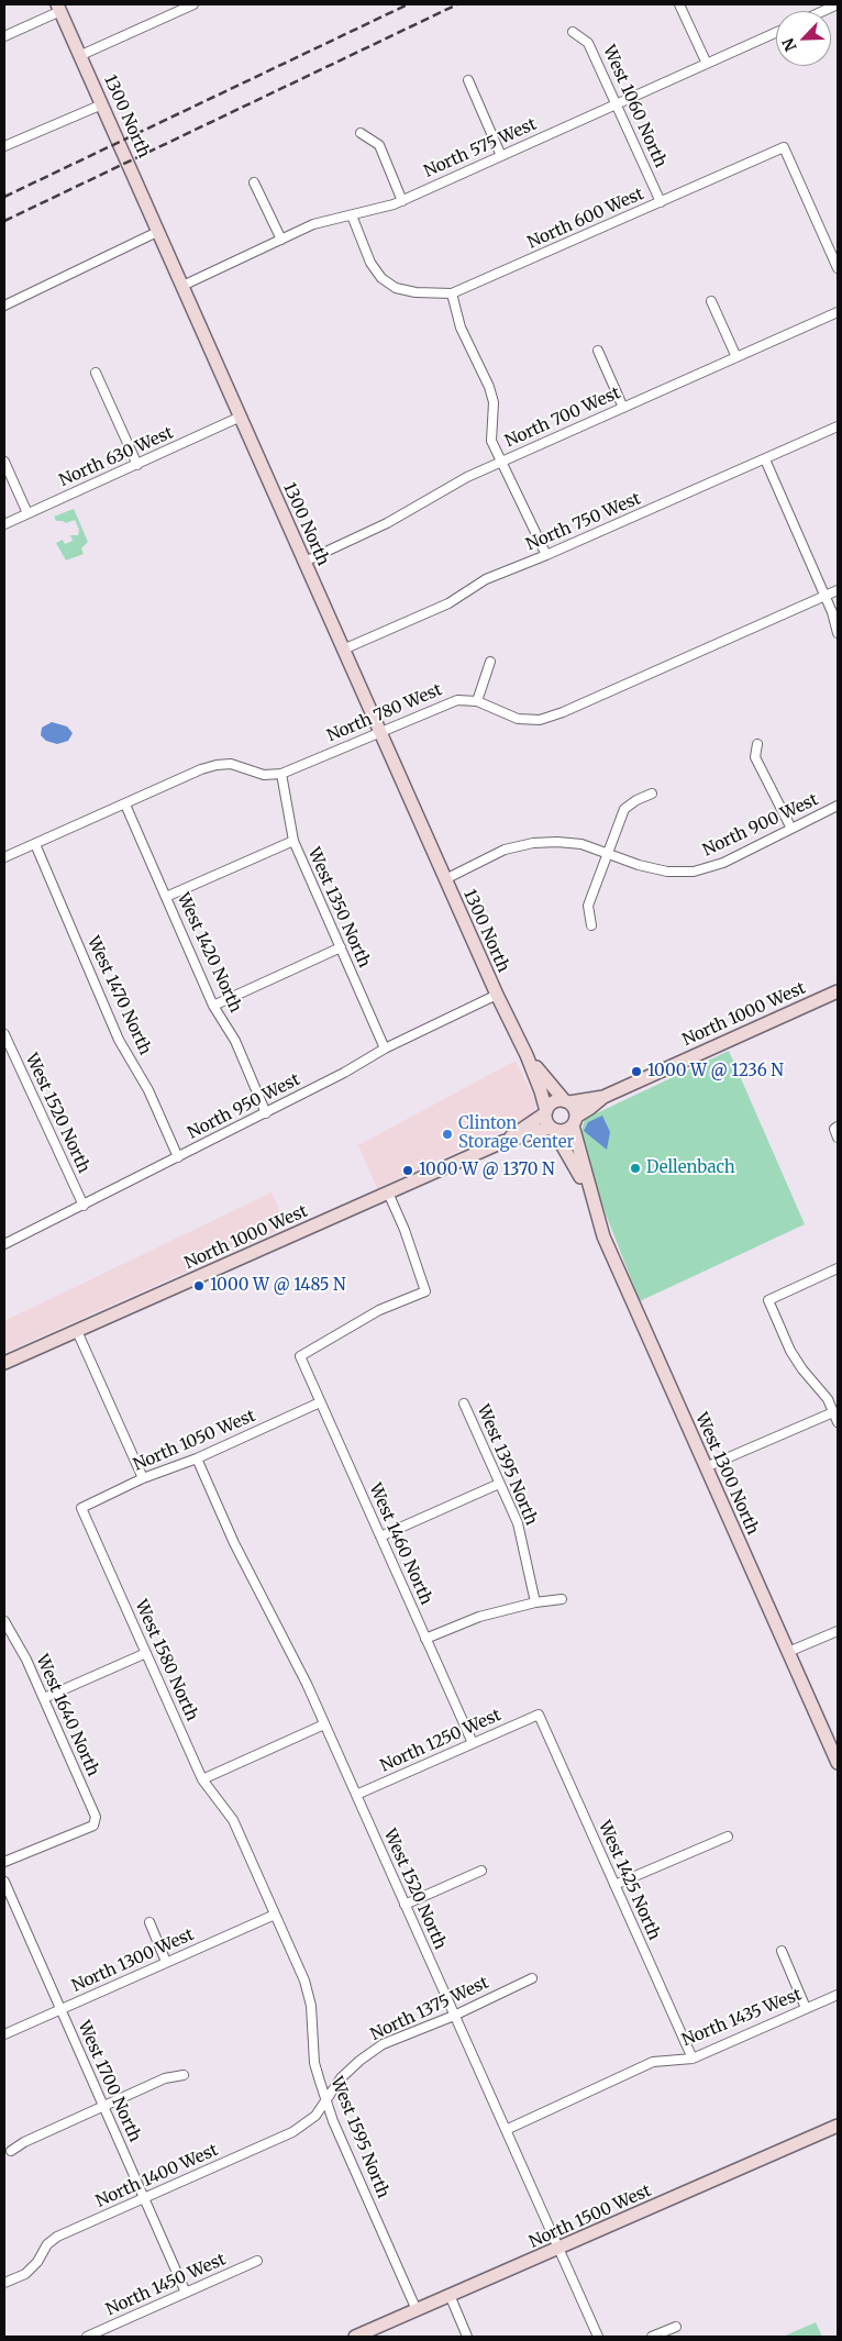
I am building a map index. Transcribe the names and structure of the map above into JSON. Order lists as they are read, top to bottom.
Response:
{
  "streets": {
    "street": [
      "West 1060 North",
      "1300 North",
      "North 575 West",
      "North 600 West",
      "North 700 West",
      "North 630 West",
      "North 750 West",
      "North 780 West",
      "North 900 West",
      "West 1350 North",
      "West 1420 North",
      "West 1470 North",
      "North 1000 West",
      "North 950 West",
      "West 1520 North",
      "North 1050 West",
      "West 1395 North",
      "West 1300 North",
      "West 1460 North",
      "West 1580 North",
      "West 1640 North",
      "North 1250 West",
      "West 1425 North",
      "North 1300 West",
      "North 1375 West",
      "North 1435 West",
      "West 1700 North",
      "West 1595 North",
      "North 1400 West",
      "North 1500 West",
      "North 1450 West"
    ]
  },
  "crossings": [
    ["West 1060 North", "North 575 West"],
    ["West 1060 North", "North 600 West"],
    ["1300 North", "North 575 West"],
    ["1300 North", "North 700 West"],
    ["1300 North", "North 630 West"],
    ["1300 North", "North 750 West"],
    ["1300 North", "North 780 West"],
    ["1300 North", "North 900 West"],
    ["1300 North", "North 1000 West"],
    ["1300 North", "North 950 West"],
    ["1300 North", "West 1300 North"],
    ["North 575 West", "North 600 West"],
    ["North 780 West", "West 1350 North"],
    ["North 780 West", "West 1420 North"],
    ["North 780 West", "West 1470 North"],
    ["West 1350 North", "North 950 West"],
    ["West 1420 North", "North 950 West"],
    ["West 1470 North", "North 950 West"],
    ["North 1000 West", "West 1300 North"],
    ["North 1000 West", "West 1460 North"],
    ["North 950 West", "West 1520 North"],
    ["West 1520 North", "North 1050 West"],
    ["West 1520 North", "North 1250 West"],
    ["West 1520 North", "North 1375 West"],
    ["West 1520 North", "North 1435 West"],
    ["West 1520 North", "North 1500 West"],
    ["North 1050 West", "West 1460 North"],
    ["North 1050 West", "West 1580 North"],
    ["West 1460 North", "North 1250 West"],
    ["West 1580 North", "West 1595 North"],
    ["North 1250 West", "West 1425 North"],
    ["West 1425 North", "North 1435 West"],
    ["North 1300 West", "West 1700 North"],
    ["North 1300 West", "West 1595 North"],
    ["North 1375 West", "West 1595 North"],
    ["North 1375 West", "North 1400 West"],
    ["West 1700 North", "North 1400 West"],
    ["West 1700 North", "North 1450 West"],
    ["West 1595 North", "North 1400 West"],
    ["West 1595 North", "North 1500 West"]
  ],
  "places": [
    "1000 W @ 1236 N",
    "Clinton Storage Center",
    "Dellenbach",
    "1000 W @ 1370 N",
    "1000 W @ 1485 N"
  ],
  "north": "bottom left"
}
